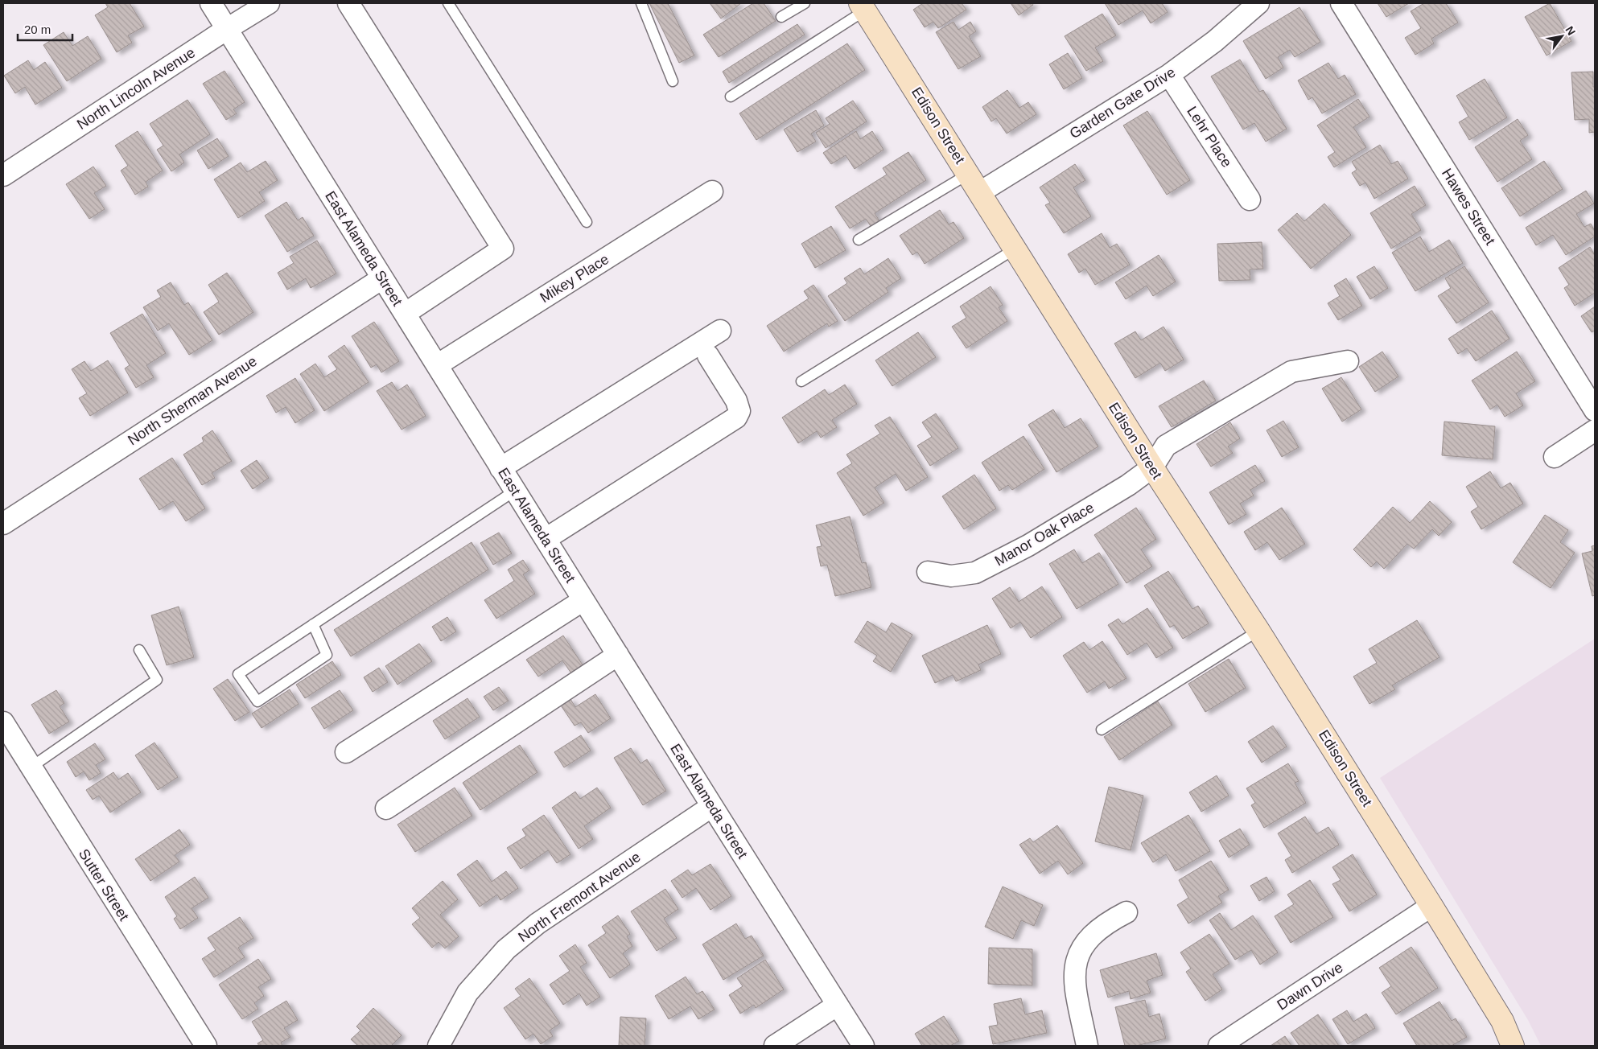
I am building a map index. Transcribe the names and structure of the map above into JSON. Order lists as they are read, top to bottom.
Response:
{
  "streets": {
    "street": [
      "North Lincoln Avenue",
      "Garden Gate Drive",
      "Edison Street",
      "Lehr Place",
      "Hawes Street",
      "East Alameda Street",
      "Mikey Place",
      "North Sherman Avenue",
      "Manor Oak Place",
      "Sutter Street",
      "North Fremont Avenue",
      "Dawn Drive"
    ]
  },
  "crossings": [
    ["North Lincoln Avenue", "East Alameda Street"],
    ["Garden Gate Drive", "Edison Street"],
    ["Garden Gate Drive", "Lehr Place"],
    ["Edison Street", "Manor Oak Place"],
    ["Edison Street", "Dawn Drive"],
    ["East Alameda Street", "Mikey Place"],
    ["East Alameda Street", "North Sherman Avenue"],
    ["East Alameda Street", "North Fremont Avenue"]
  ],
  "scale_bar": "20 m",
  "north": "top right"
}
